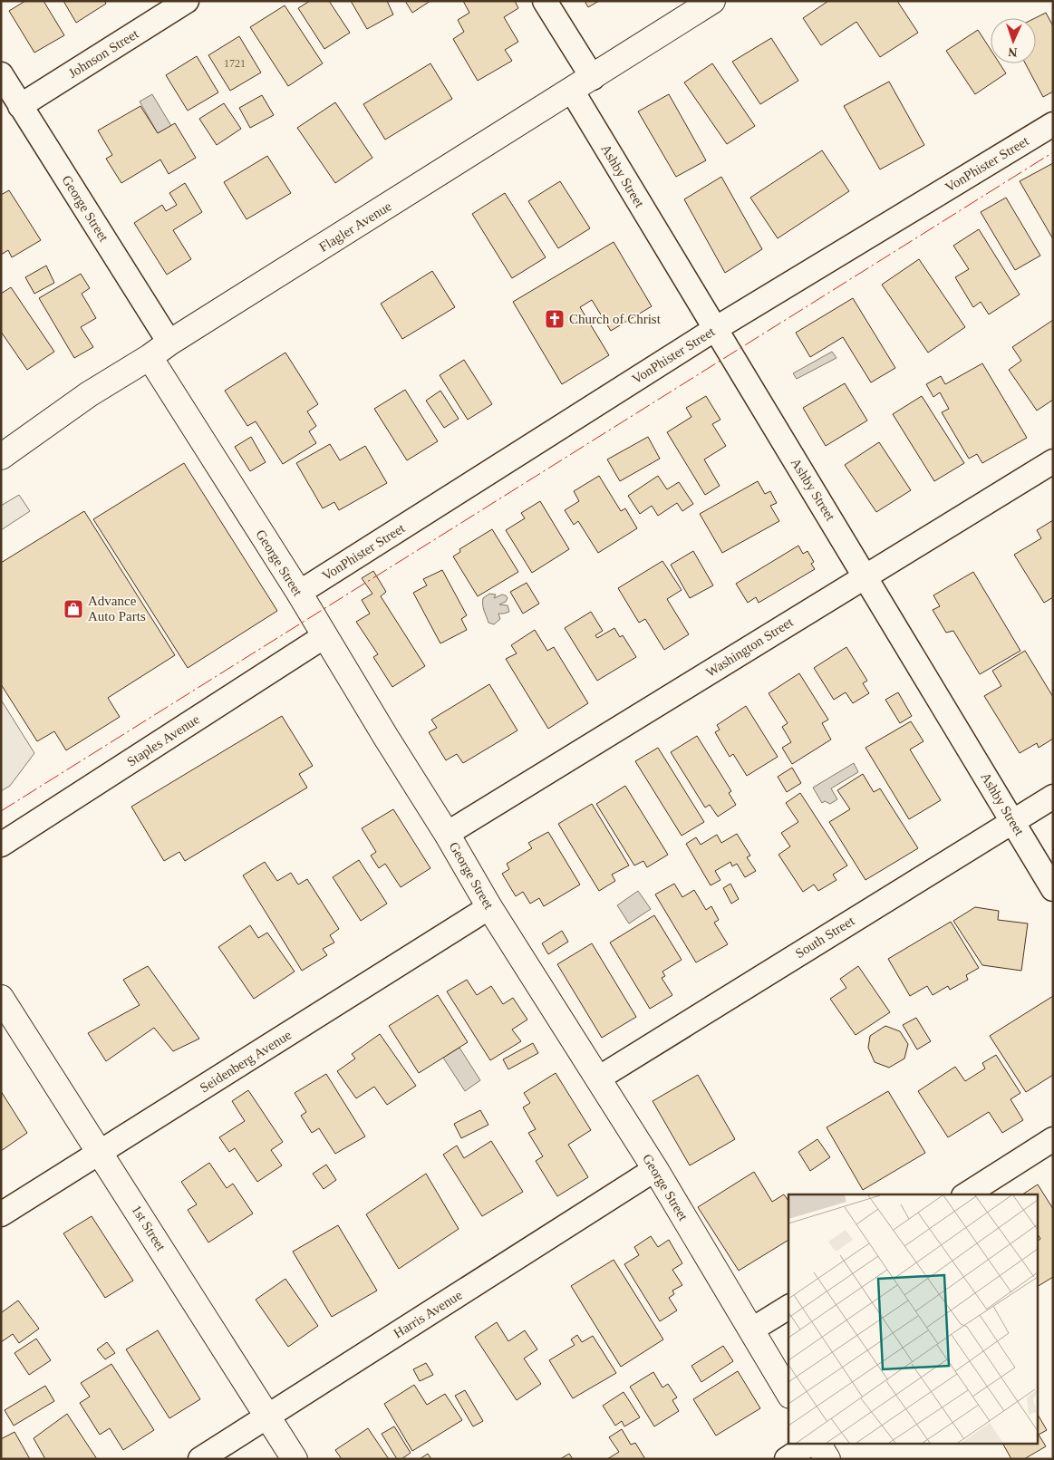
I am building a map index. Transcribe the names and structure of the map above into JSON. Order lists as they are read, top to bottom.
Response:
{
  "streets": {
    "street": [
      "Johnson Street",
      "VonPhister Street",
      "Ashby Street",
      "George Street",
      "Flagler Avenue",
      "Washington Street",
      "Staples Avenue",
      "South Street",
      "Seidenberg Avenue",
      "1st Street",
      "Harris Avenue"
    ]
  },
  "crossings": [
    ["Johnson Street", "George Street"],
    ["VonPhister Street", "Ashby Street"],
    ["VonPhister Street", "George Street"],
    ["Ashby Street", "Flagler Avenue"],
    ["Ashby Street", "Washington Street"],
    ["Ashby Street", "South Street"],
    ["George Street", "Flagler Avenue"],
    ["George Street", "Washington Street"],
    ["George Street", "Staples Avenue"],
    ["George Street", "South Street"],
    ["George Street", "Seidenberg Avenue"],
    ["George Street", "Harris Avenue"],
    ["Seidenberg Avenue", "1st Street"],
    ["1st Street", "Harris Avenue"]
  ],
  "places": {
    "church": ["Church of Christ"],
    "shop": ["Advance Auto Parts"]
  },
  "house_numbers": ["1721"],
  "north": "bottom"
}
